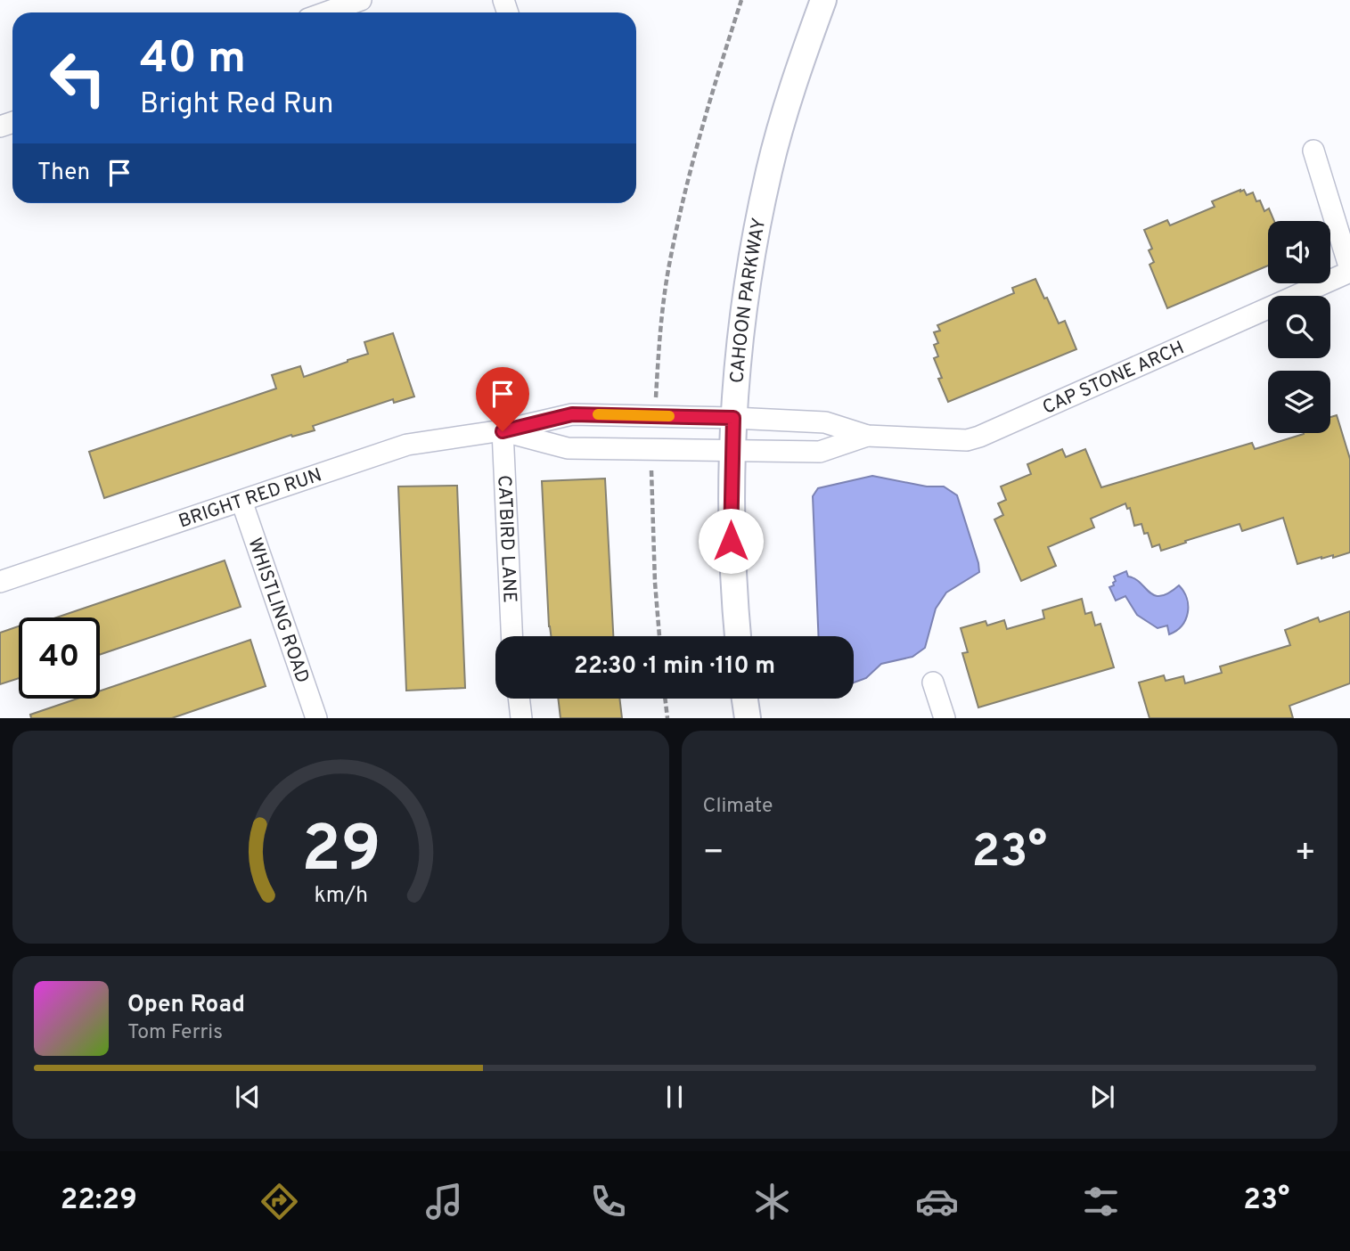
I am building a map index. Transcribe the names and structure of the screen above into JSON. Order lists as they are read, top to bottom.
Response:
{
  "streets": {
    "street": [
      "CAHOON PARKWAY",
      "CAP STONE ARCH",
      "BRIGHT RED RUN",
      "CATBIRD LANE",
      "WHISTLING ROAD"
    ]
  },
  "crossings": [
    ["CAHOON PARKWAY", "CAP STONE ARCH"],
    ["CAHOON PARKWAY", "BRIGHT RED RUN"],
    ["CAP STONE ARCH", "BRIGHT RED RUN"],
    ["BRIGHT RED RUN", "CATBIRD LANE"],
    ["BRIGHT RED RUN", "WHISTLING ROAD"]
  ],
  "page": {
    "turn": ["40 m", "Bright Red Run"],
    "then": "Then",
    "limit": "40",
    "trip": "22:30 · 1 min · 110 m",
    "tile": "Climate",
    "heat": ["−", "23°", "+"],
    "song": ["Open Road", "Tom Ferris"],
    "tabs": ["22:29", "23°"],
    "gauge": ["29", "km/h"]
  }
}
